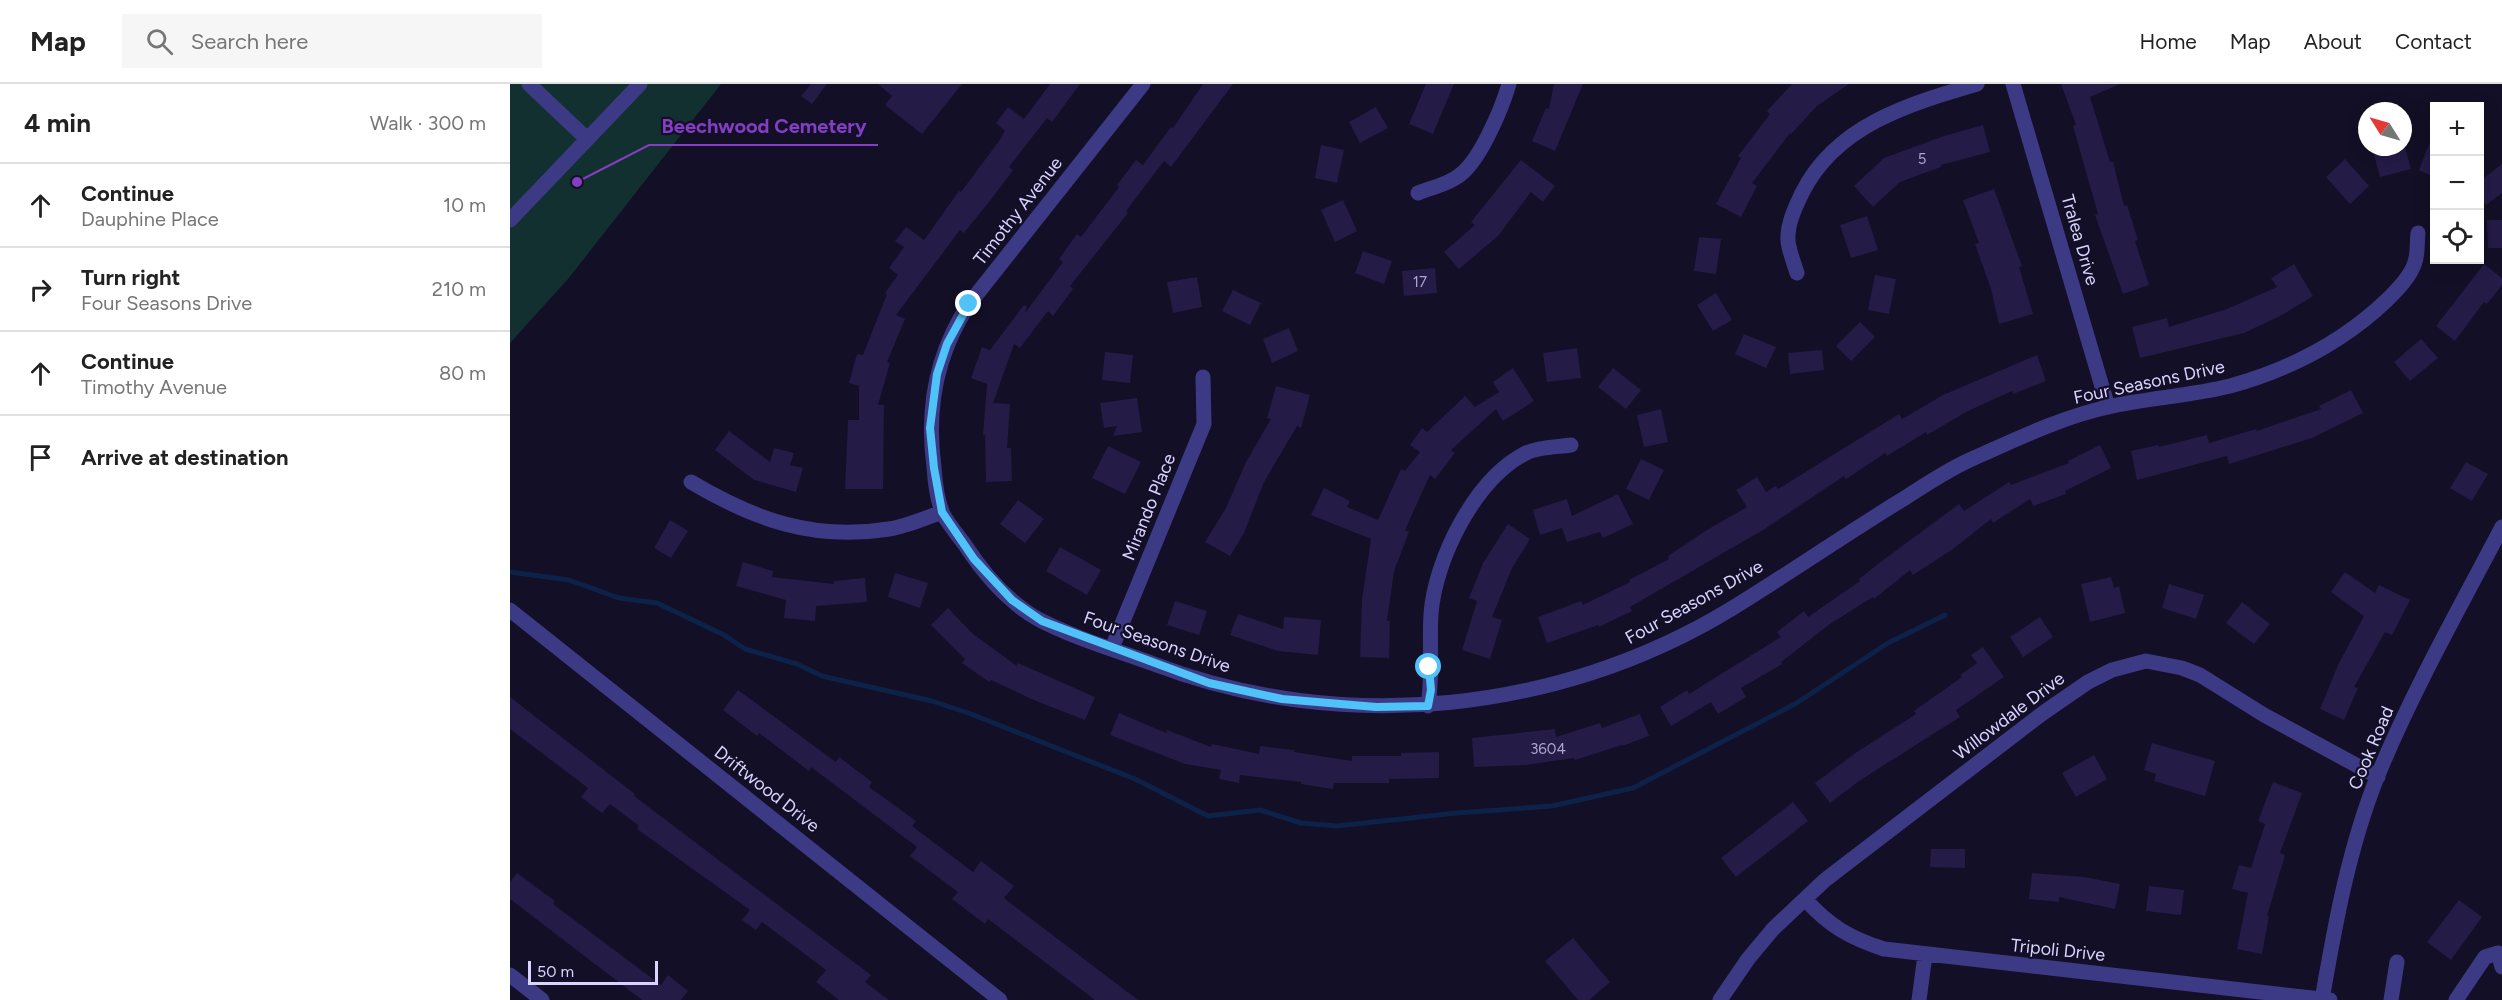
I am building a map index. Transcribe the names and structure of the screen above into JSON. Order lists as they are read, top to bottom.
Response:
{
  "streets": {
    "street": [
      "Timothy Avenue",
      "Tralea Drive",
      "Four Seasons Drive",
      "Mirando Place",
      "Willowdale Drive",
      "Cook Road",
      "Driftwood Drive",
      "Tripoli Drive"
    ]
  },
  "crossings": [
    ["Timothy Avenue", "Four Seasons Drive"],
    ["Tralea Drive", "Four Seasons Drive"],
    ["Four Seasons Drive", "Mirando Place"],
    ["Willowdale Drive", "Cook Road"],
    ["Willowdale Drive", "Tripoli Drive"],
    ["Cook Road", "Tripoli Drive"]
  ],
  "places": ["Beechwood Cemetery"],
  "house_numbers": ["5", "17", "3604"],
  "scale_bar": "50 m",
  "north": "top left",
  "page": {
    "header": "Map",
    "search": "Search here",
    "nav": [
      "Home",
      "Map",
      "About",
      "Contact"
    ],
    "heading": ["4 min", "Walk · 300 m"],
    "map_buttons": ["+", "−"],
    "list": [
      ["Continue", "Dauphine Place", "10 m"],
      ["Turn right", "Four Seasons Drive", "210 m"],
      ["Continue", "Timothy Avenue", "80 m"],
      "Arrive at destination"
    ],
    "scale": "50 m"
  }
}
